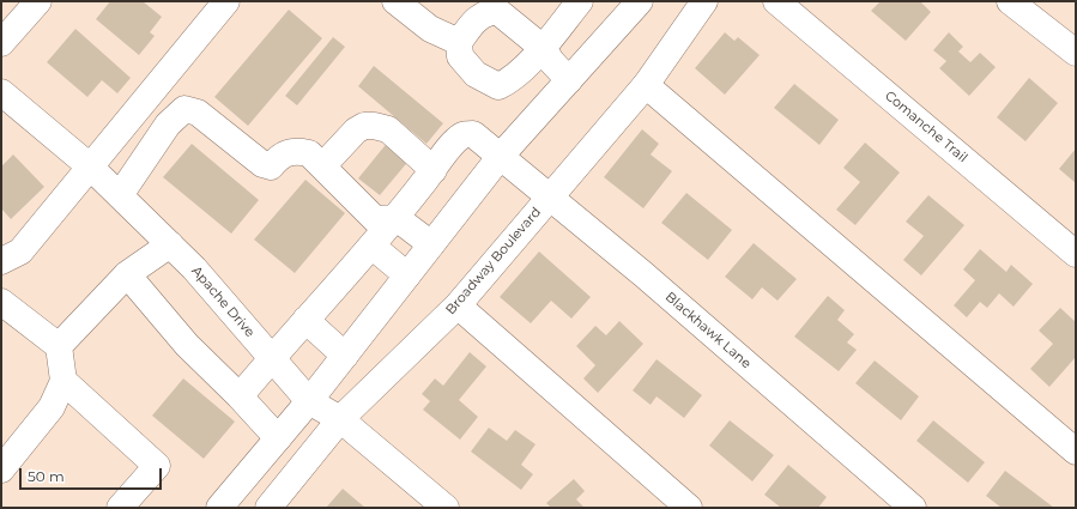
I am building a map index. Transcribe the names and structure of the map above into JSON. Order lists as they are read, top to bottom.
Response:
{
  "streets": {
    "street": [
      "Comanche Trail",
      "Broadway Boulevard",
      "Apache Drive",
      "Blackhawk Lane"
    ]
  },
  "crossings": [
    ["Broadway Boulevard", "Apache Drive"],
    ["Broadway Boulevard", "Blackhawk Lane"]
  ],
  "scale_bar": "50 m"
}
